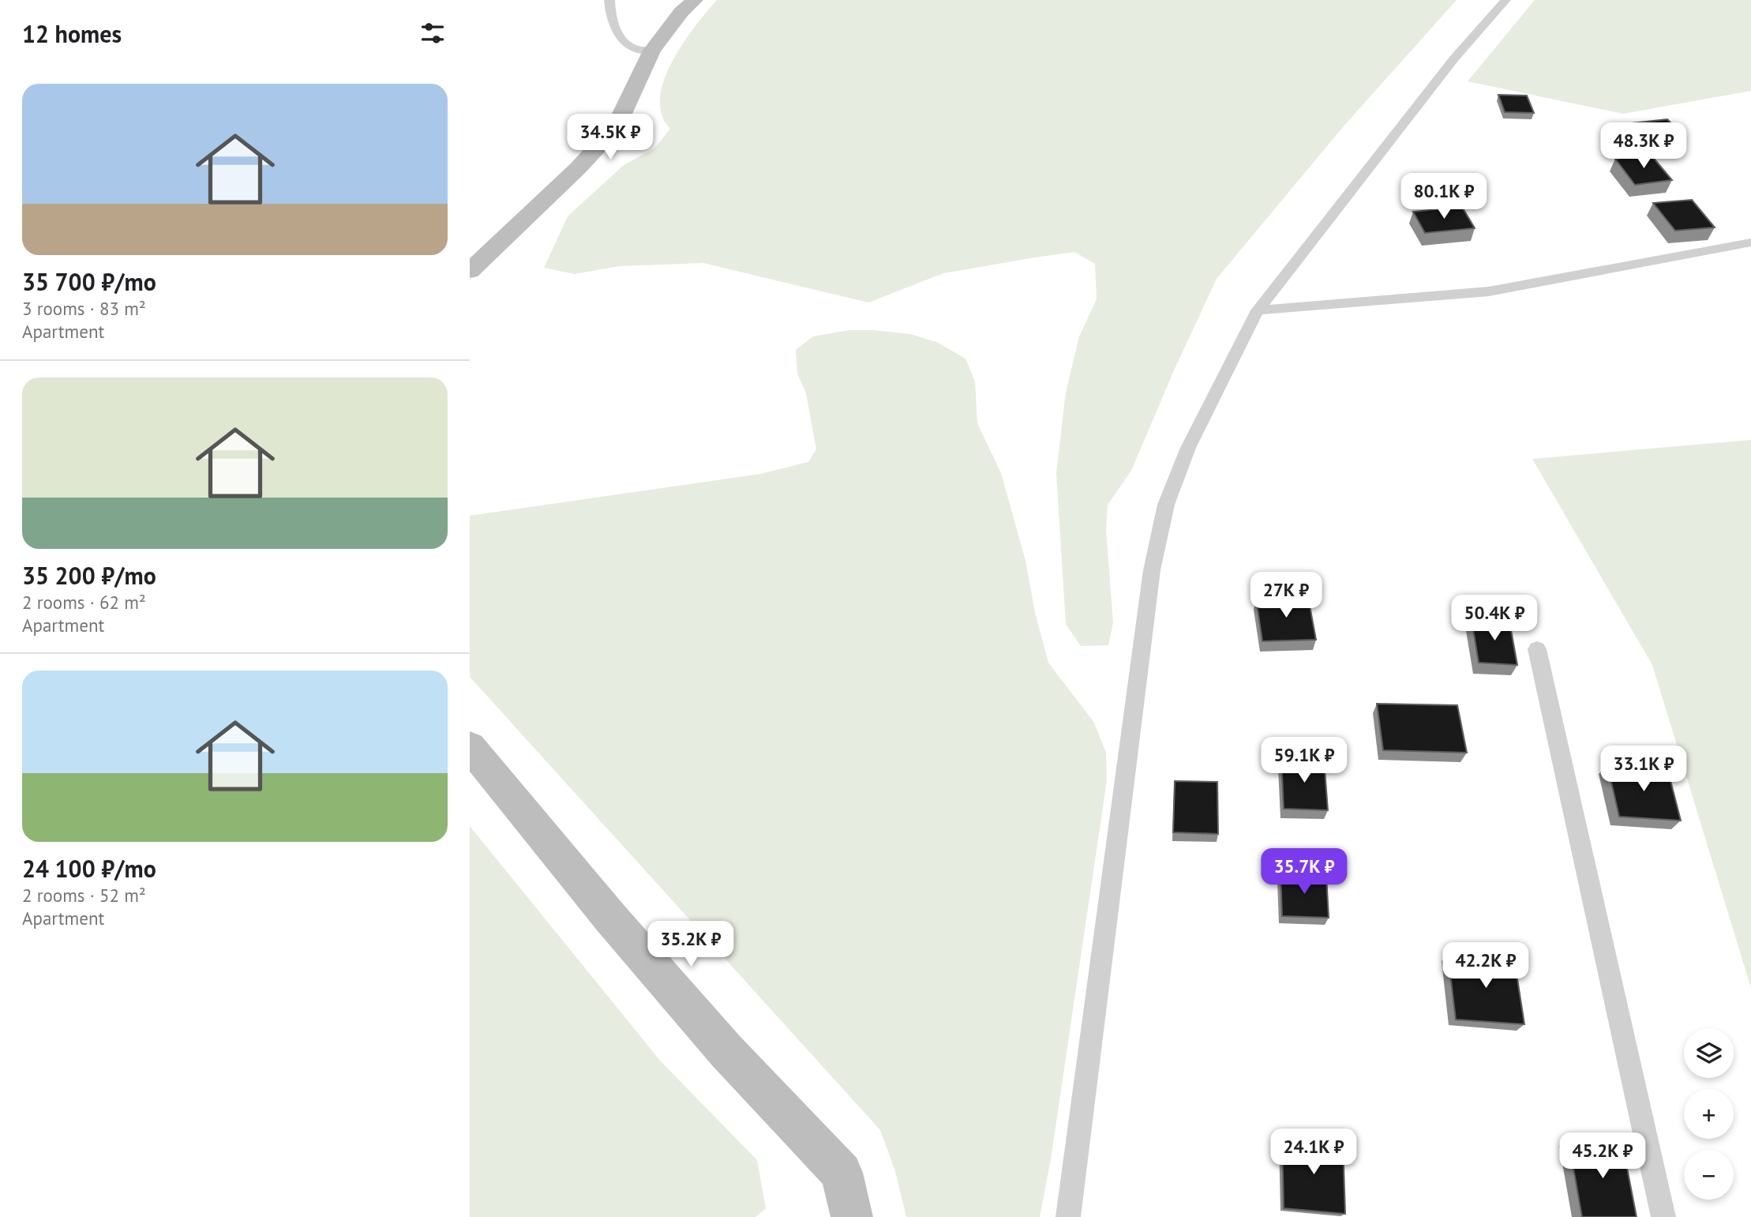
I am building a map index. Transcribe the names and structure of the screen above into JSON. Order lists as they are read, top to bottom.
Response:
{
  "page": {
    "heading": "12 homes",
    "list": [
      {
        "name": "35 700 ₽/mo",
        "note": "3 rooms · 83 m² · Apartment"
      },
      {
        "name": "35 200 ₽/mo",
        "note": "2 rooms · 62 m² · Apartment"
      },
      {
        "name": "24 100 ₽/mo",
        "note": "2 rooms · 52 m² · Apartment"
      }
    ],
    "price": [
      "34.5K ₽",
      "48.3K ₽",
      "80.1K ₽",
      "27K ₽",
      "50.4K ₽",
      "59.1K ₽",
      "33.1K ₽",
      "35.7K ₽",
      "35.2K ₽",
      "42.2K ₽",
      "24.1K ₽",
      "45.2K ₽"
    ],
    "map_buttons": ["+", "−"]
  }
}
